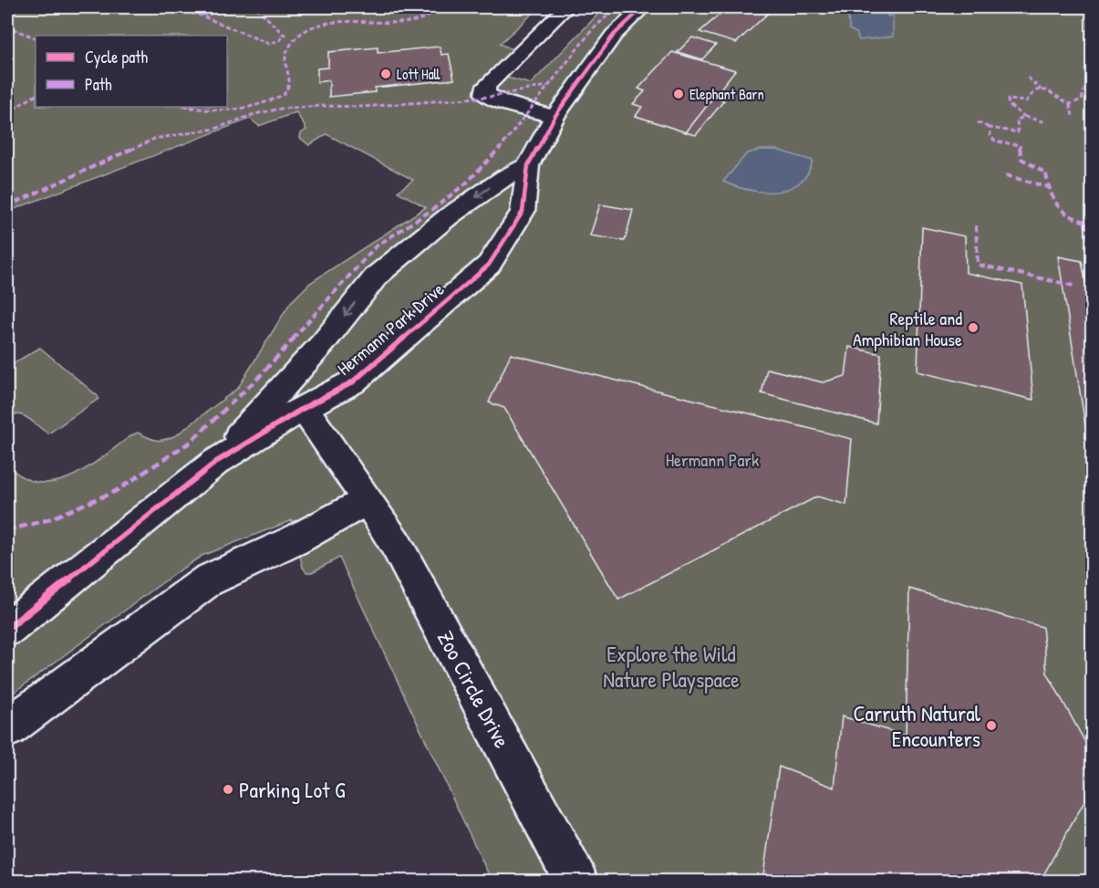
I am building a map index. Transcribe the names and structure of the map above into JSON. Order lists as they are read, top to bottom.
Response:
{
  "streets": {
    "street": ["Hermann Park Drive", "Zoo Circle Drive"]
  },
  "crossings": [
    ["Hermann Park Drive", "Zoo Circle Drive"]
  ],
  "parks": ["Hermann Park", "Explore the Wild Nature Playspace"],
  "places": [
    "Lott Hall",
    "Elephant Barn",
    "Reptile and Amphibian House",
    "Carruth Natural Encounters",
    "Parking Lot G"
  ],
  "legend": ["Cycle path", "Path"]
}
